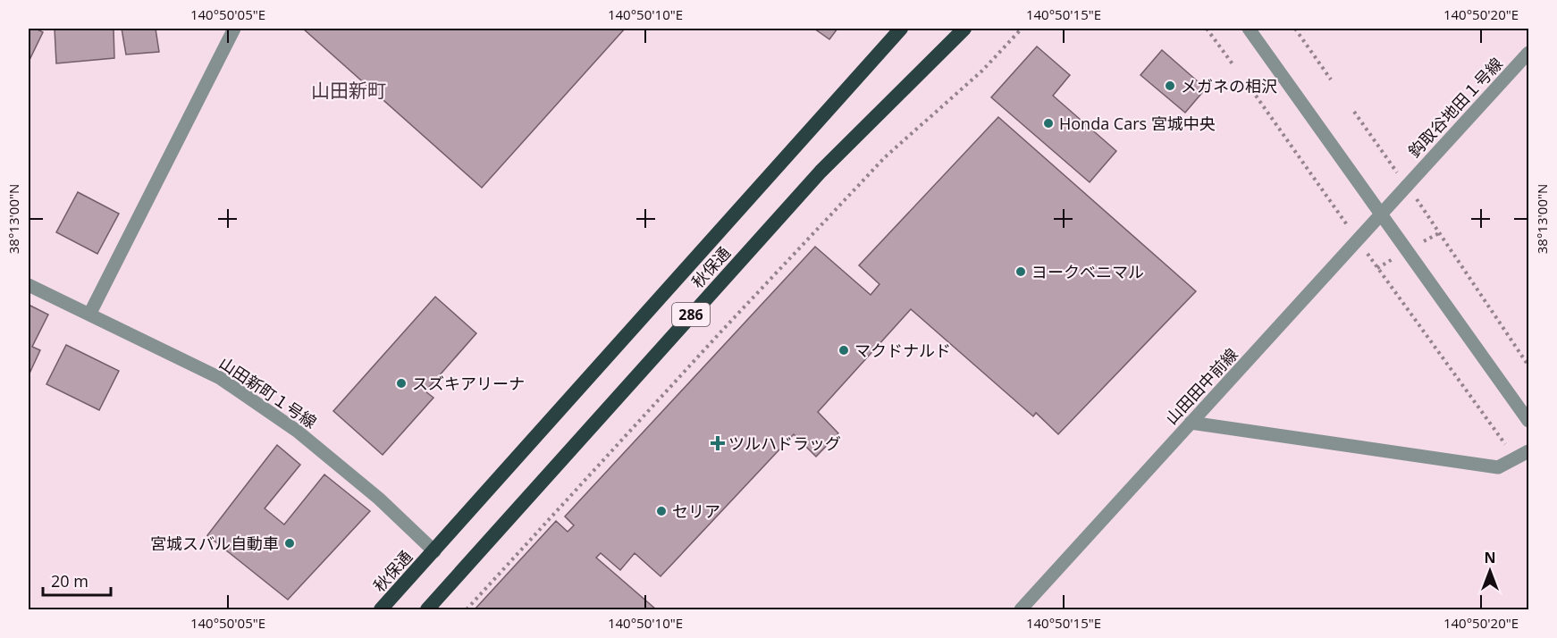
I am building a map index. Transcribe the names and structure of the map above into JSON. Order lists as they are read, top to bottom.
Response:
{
  "streets": {
    "highway": ["秋保通", "286"],
    "street": ["鈎取谷地田１号線", "山田田中前線", "山田新町１号線"]
  },
  "crossings": [
    ["鈎取谷地田１号線", "山田田中前線"],
    ["秋保通", "山田新町１号線"]
  ],
  "districts": ["山田新町"],
  "places": {
    "other": [
      "メガネの相沢",
      "Honda Cars 宮城中央",
      "ヨークベニマル",
      "マクドナルド",
      "スズキアリーナ",
      "セリア",
      "宮城スバル自動車"
    ],
    "health": ["ツルハドラッグ"]
  },
  "scale_bar": "20 m",
  "north": "top",
  "coordinates": [
    "140°50'05\"E",
    "140°50'10\"E",
    "140°50'15\"E",
    "140°50'20\"E",
    "38°13'00\"N"
  ]
}
